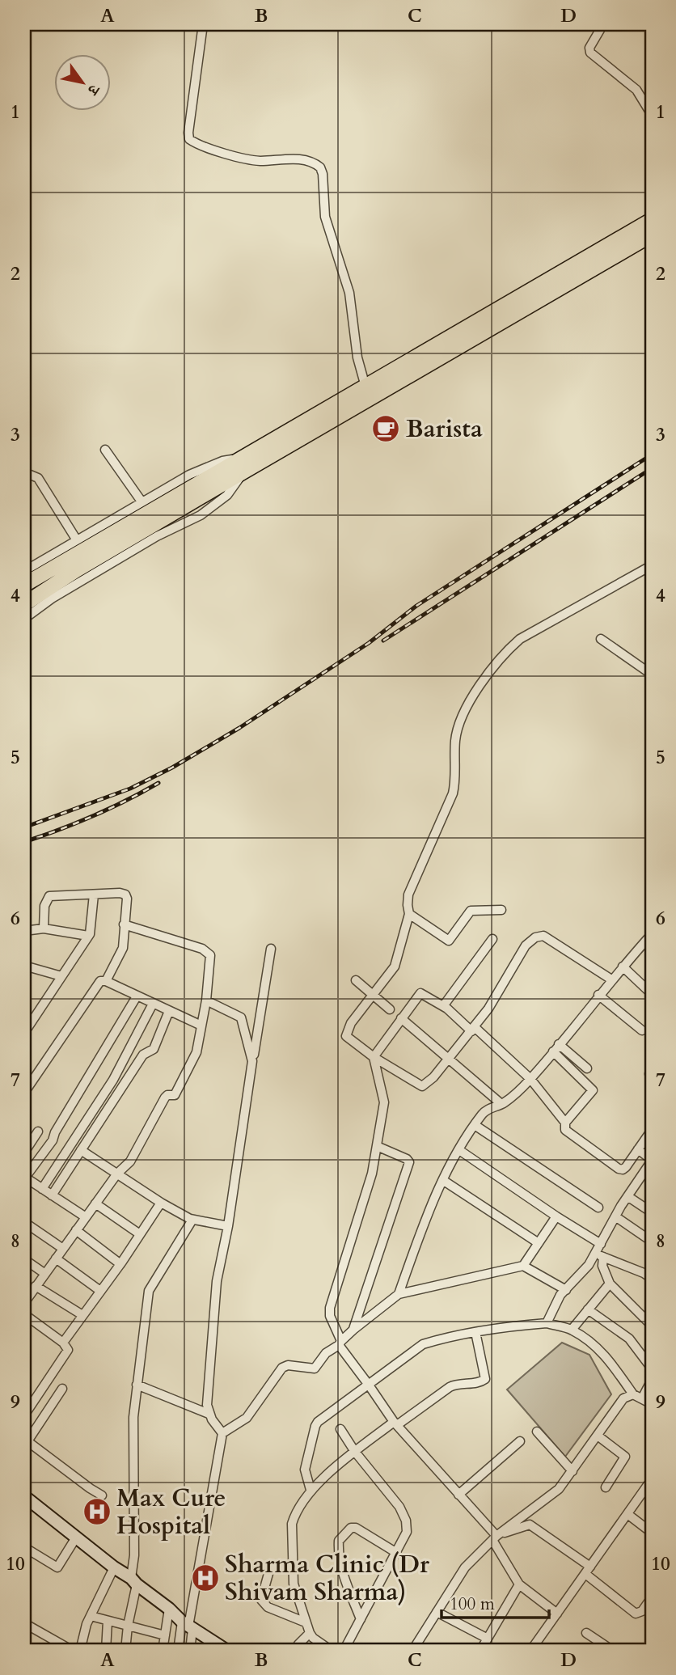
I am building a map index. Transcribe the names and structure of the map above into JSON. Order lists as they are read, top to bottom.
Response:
{
  "places": {
    "cafe": ["Barista"],
    "hospital": ["Max Cure Hospital", "Sharma Clinic (Dr Shivam Sharma)"]
  },
  "scale_bar": "100 m",
  "north": "bottom right",
  "grid": {
    "columns": [
      "A",
      "B",
      "C",
      "D"
    ],
    "rows": [
      "1",
      "2",
      "3",
      "4",
      "5",
      "6",
      "7",
      "8",
      "9",
      "10"
    ]
  }
}
